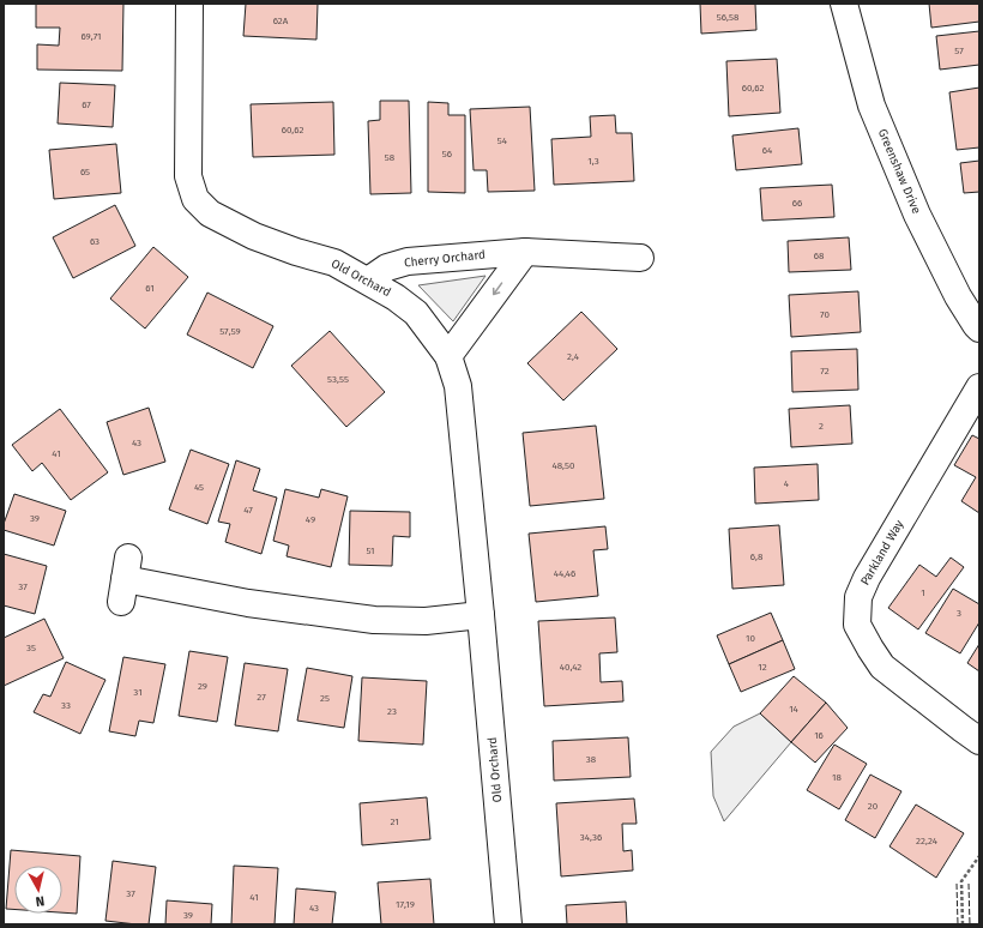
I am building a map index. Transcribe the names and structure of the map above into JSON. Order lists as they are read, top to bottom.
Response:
{
  "streets": {
    "street": [
      "Greenshaw Drive",
      "Cherry Orchard",
      "Old Orchard",
      "Parkland Way"
    ]
  },
  "crossings": [
    ["Cherry Orchard", "Old Orchard"]
  ],
  "house_numbers": [
    "56,58",
    "62A",
    "69,71",
    "57",
    "60,62",
    "67",
    "60,62",
    "54",
    "64",
    "56",
    "58",
    "1,3",
    "65",
    "66",
    "63",
    "68",
    "61",
    "70",
    "57,59",
    "2,4",
    "72",
    "53,55",
    "2",
    "43",
    "41",
    "48,50",
    "4",
    "45",
    "47",
    "39",
    "49",
    "51",
    "6,8",
    "44,46",
    "37",
    "1",
    "3",
    "10",
    "35",
    "40,42",
    "12",
    "29",
    "31",
    "27",
    "25",
    "33",
    "14",
    "23",
    "16",
    "38",
    "18",
    "20",
    "21",
    "34,36",
    "22,24",
    "37",
    "41",
    "17,19",
    "43",
    "39"
  ],
  "north": "bottom"
}
